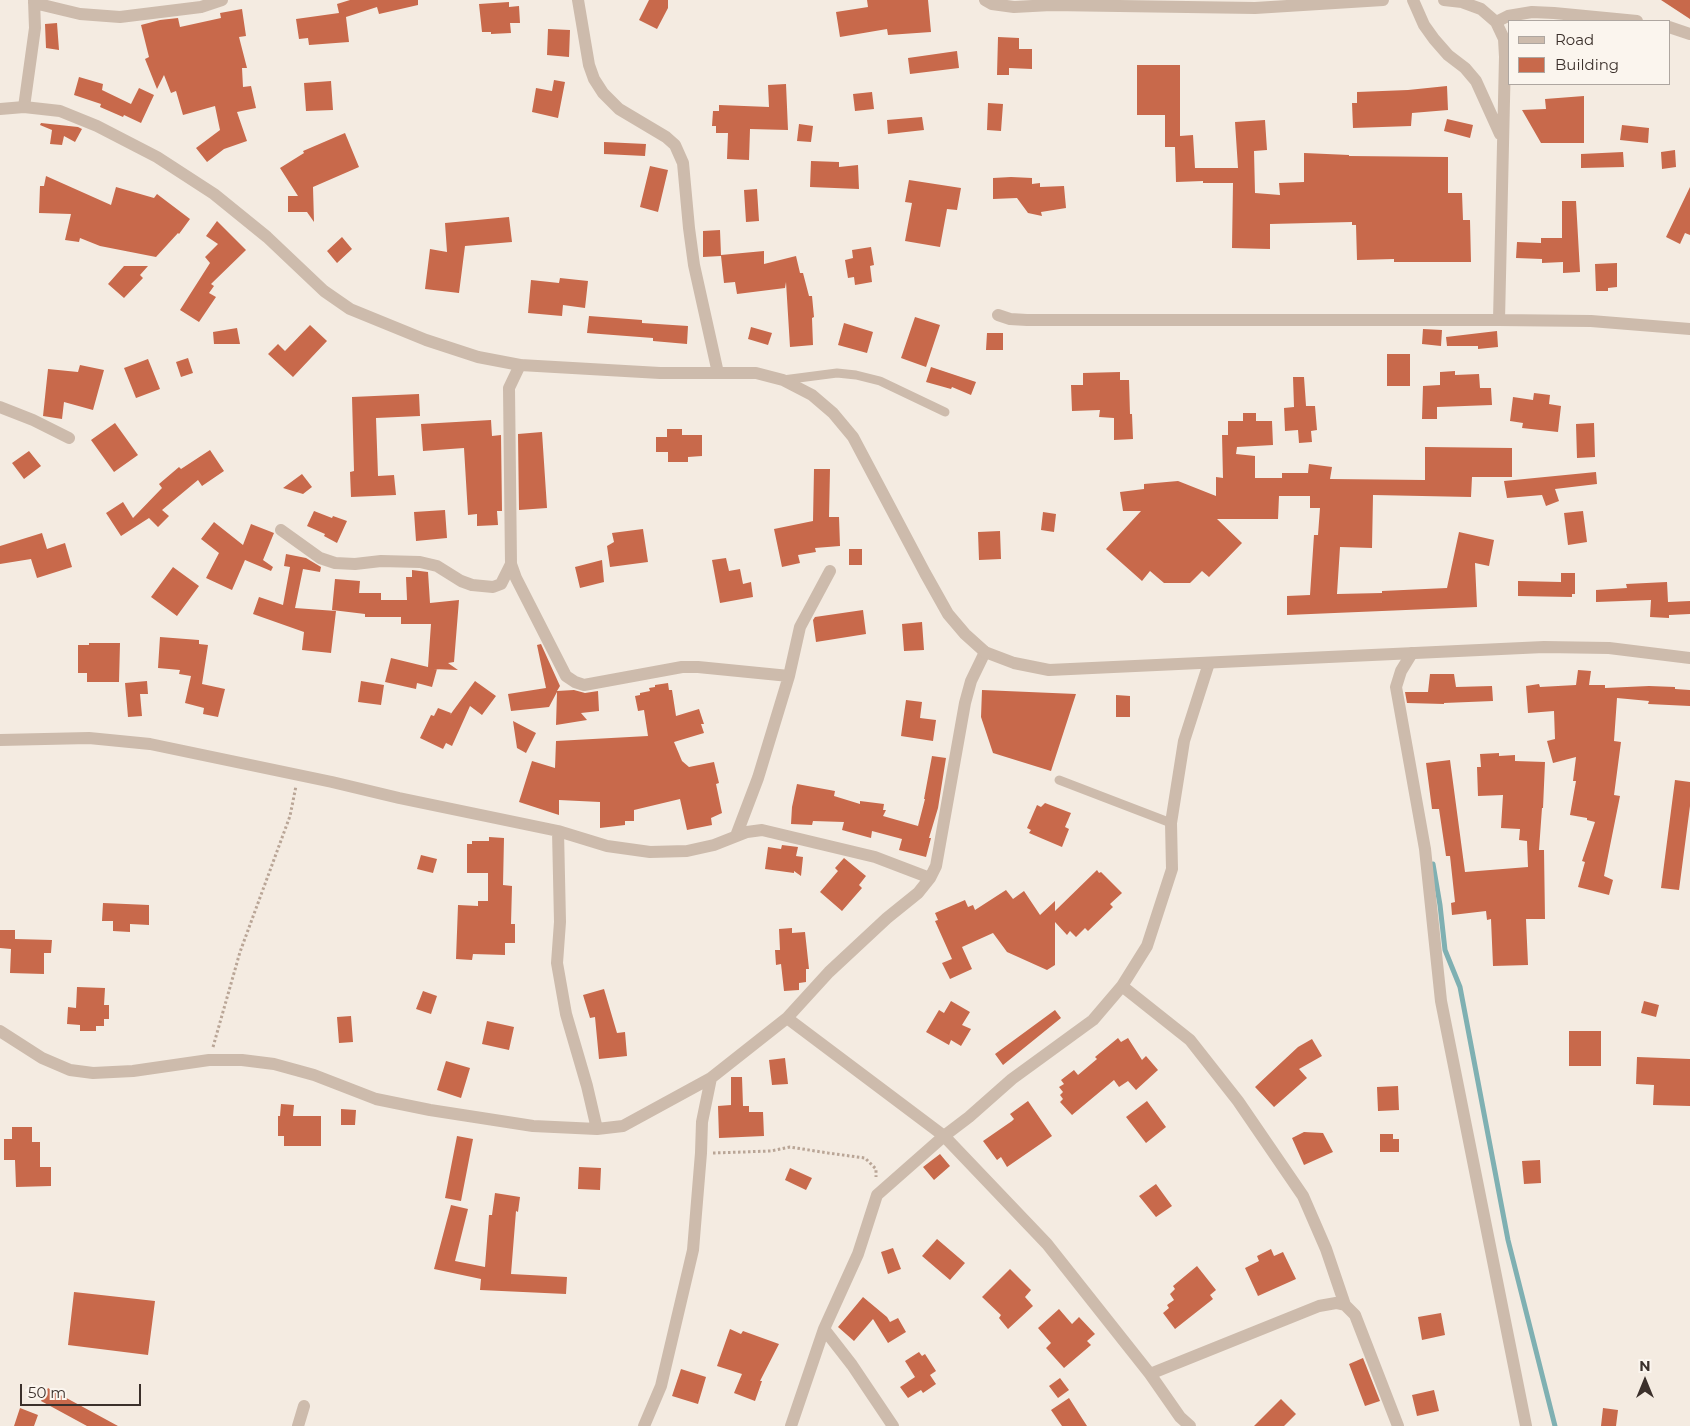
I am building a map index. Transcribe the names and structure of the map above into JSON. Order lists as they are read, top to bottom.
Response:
{
  "legend": ["Road", "Building"],
  "scale_bar": "50 m",
  "north": "top"
}
